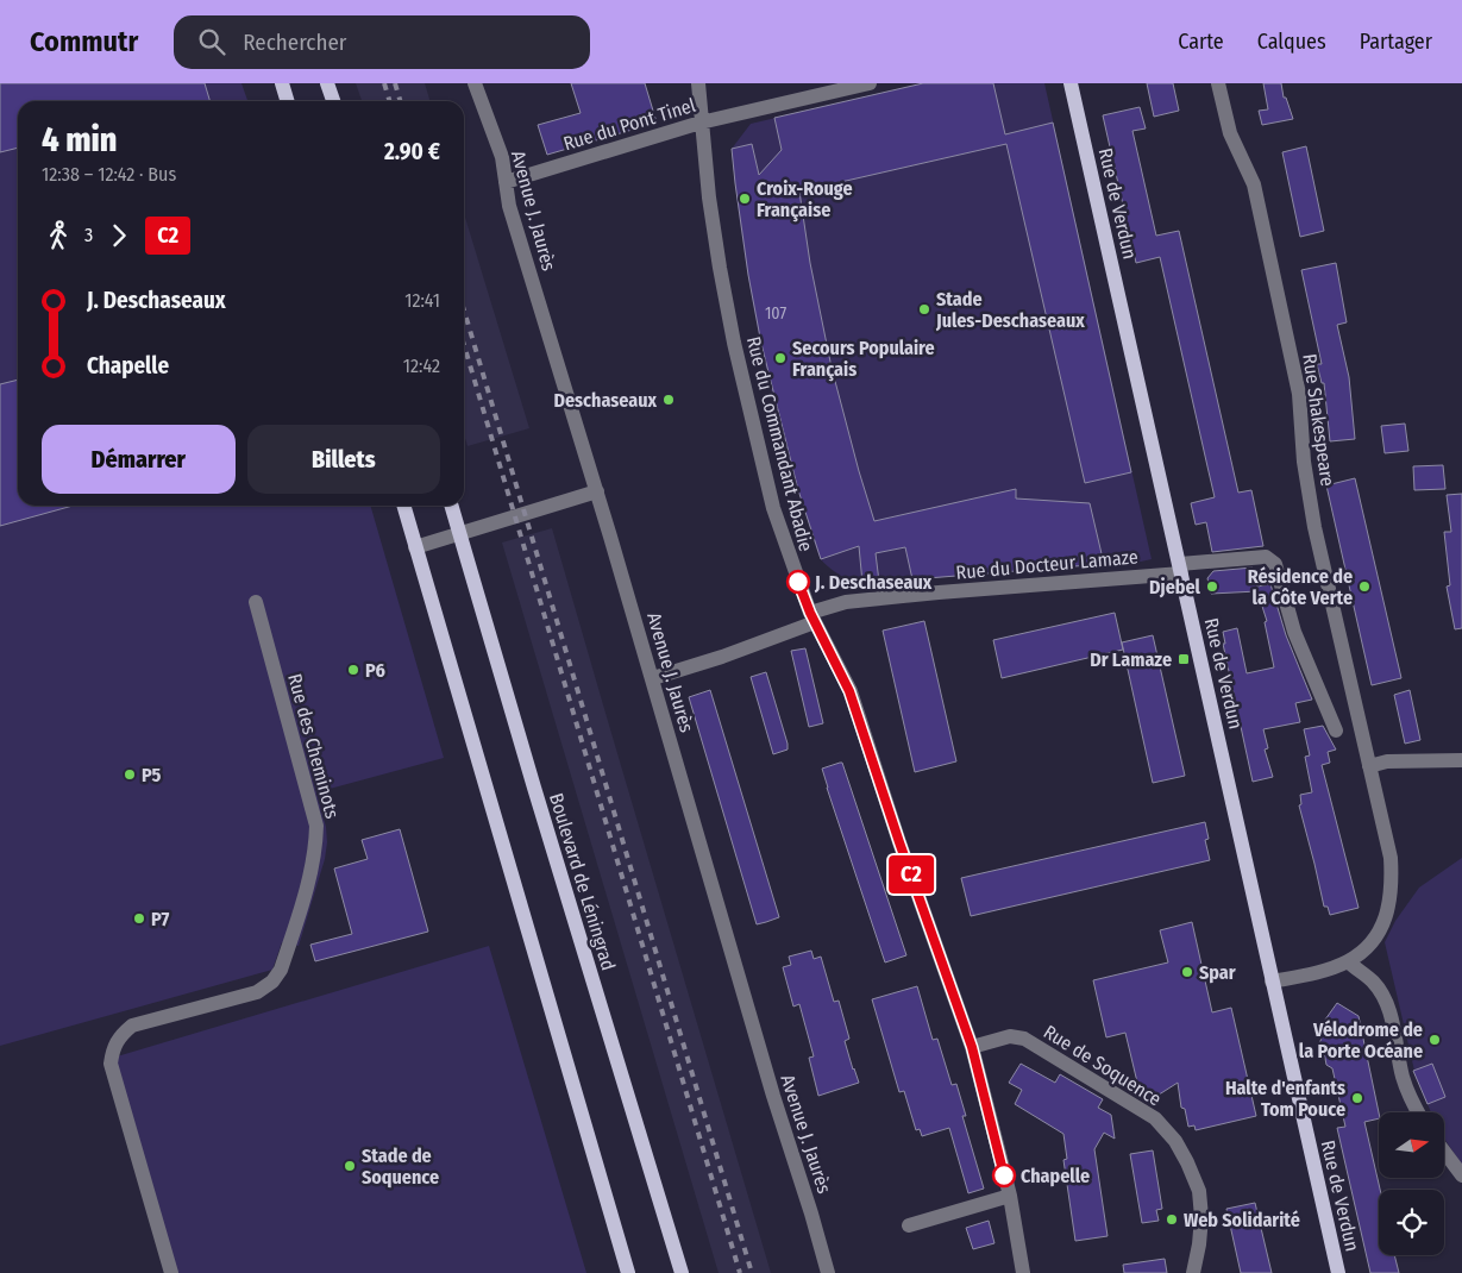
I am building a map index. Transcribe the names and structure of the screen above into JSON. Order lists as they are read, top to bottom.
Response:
{
  "streets": {
    "main road": ["Rue de Verdun", "Boulevard de Léningrad"],
    "street": [
      "Rue du Pont Tinel",
      "Avenue J. Jaurès",
      "Rue Shakespeare",
      "Rue du Commandant Abadie",
      "Rue du Docteur Lamaze",
      "Rue des Cheminots",
      "Rue de Soquence"
    ]
  },
  "crossings": [
    ["Rue du Pont Tinel", "Avenue J. Jaurès"],
    ["Rue du Pont Tinel", "Rue du Commandant Abadie"],
    ["Rue de Verdun", "Rue du Docteur Lamaze"],
    ["Avenue J. Jaurès", "Rue du Docteur Lamaze"],
    ["Rue du Commandant Abadie", "Rue du Docteur Lamaze"],
    ["Rue du Commandant Abadie", "Rue de Soquence"]
  ],
  "places": {
    "other": [
      "Croix-Rouge Française",
      "Stade Jules-Deschaseaux",
      "Secours Populaire Français",
      "Deschaseaux",
      "J. Deschaseaux",
      "Djebel",
      "Résidence de la Côte Verte",
      "P6",
      "P5",
      "P7",
      "Spar",
      "Vélodrome de la Porte Océane",
      "Halte d'enfants Tom Pouce",
      "Stade de Soquence",
      "Chapelle",
      "Web Solidarité"
    ],
    "transit": ["Dr Lamaze"]
  },
  "lines": ["bus line C2"],
  "house_numbers": ["107"],
  "north": "right",
  "page": {
    "header": "Commutr",
    "search": "Rechercher",
    "nav": ["Carte", "Calques", "Partager"],
    "on_map": "C2",
    "heading": ["4 min", "12:38 – 12:42 · Bus", "2.90 €"],
    "legs": ["3", "C2"],
    "list": [
      {
        "name": "J. Deschaseaux",
        "value": "12:41"
      },
      {
        "name": "Chapelle",
        "value": "12:42"
      }
    ],
    "buttons": ["Démarrer", "Billets"]
  }
}
